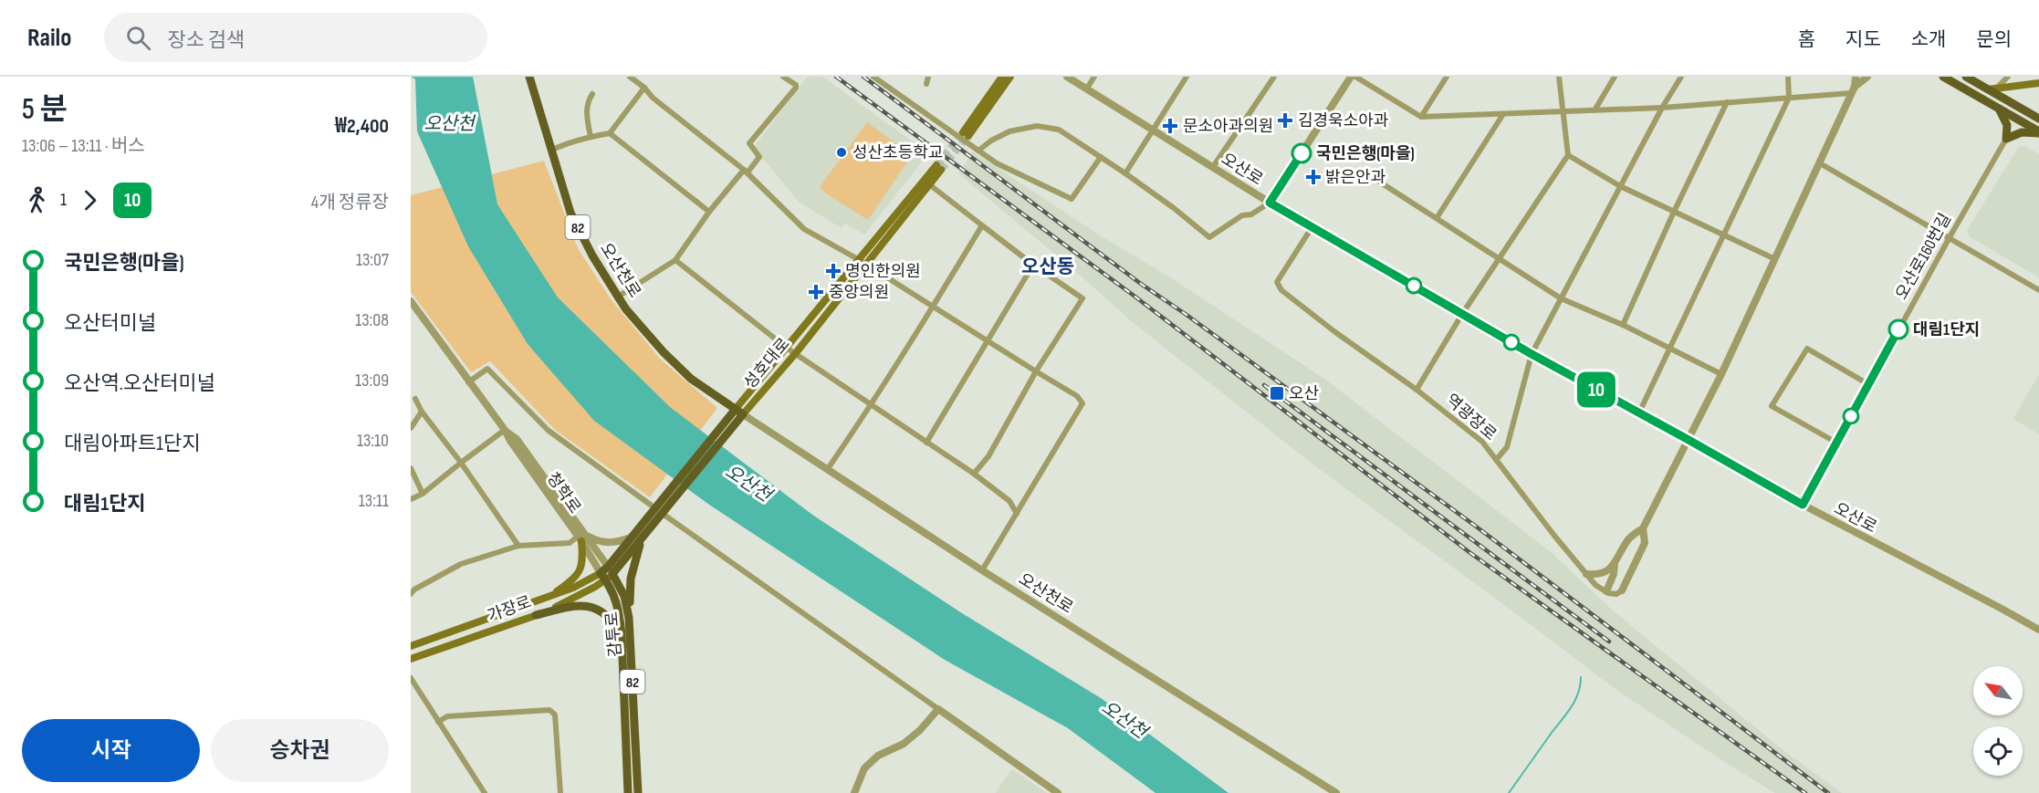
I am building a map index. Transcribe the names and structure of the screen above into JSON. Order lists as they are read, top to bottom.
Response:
{
  "streets": {
    "main road": [
      "82",
      "오산천로",
      "성호대로",
      "가장로",
      "감투로"
    ],
    "street": [
      "오산로",
      "오산로160번길",
      "역광장로",
      "청학로"
    ]
  },
  "crossings": [
    ["오산로", "오산로160번길"],
    ["오산로", "역광장로"],
    ["오산천로", "성호대로"],
    ["성호대로", "청학로"],
    ["성호대로", "가장로"],
    ["성호대로", "감투로"],
    ["청학로", "가장로"],
    ["청학로", "감투로"],
    ["가장로", "감투로"]
  ],
  "districts": ["오산동"],
  "water": ["오산천"],
  "places": {
    "health": [
      "김경욱소아과",
      "문소아과의원",
      "밝은안과",
      "명인한의원",
      "중앙의원"
    ],
    "other": ["성산초등학교", "국민은행(마을)", "대림1단지"],
    "transit": ["오산"]
  },
  "lines": ["bus line 10"],
  "north": "top left",
  "page": {
    "header": "Railo",
    "search": "장소 검색",
    "nav": [
      "홈",
      "지도",
      "소개",
      "문의"
    ],
    "heading": ["5 분", "13:06 – 13:11 · 버스", "₩2,400"],
    "on_map": "10",
    "legs": ["1", "10", "4개 정류장"],
    "list": [
      {
        "name": "국민은행(마을)",
        "value": "13:07"
      },
      {
        "name": "오산터미널",
        "value": "13:08"
      },
      {
        "name": "오산역.오산터미널",
        "value": "13:09"
      },
      {
        "name": "대림아파트1단지",
        "value": "13:10"
      },
      {
        "name": "대림1단지",
        "value": "13:11"
      }
    ],
    "buttons": ["시작", "승차권"]
  }
}
